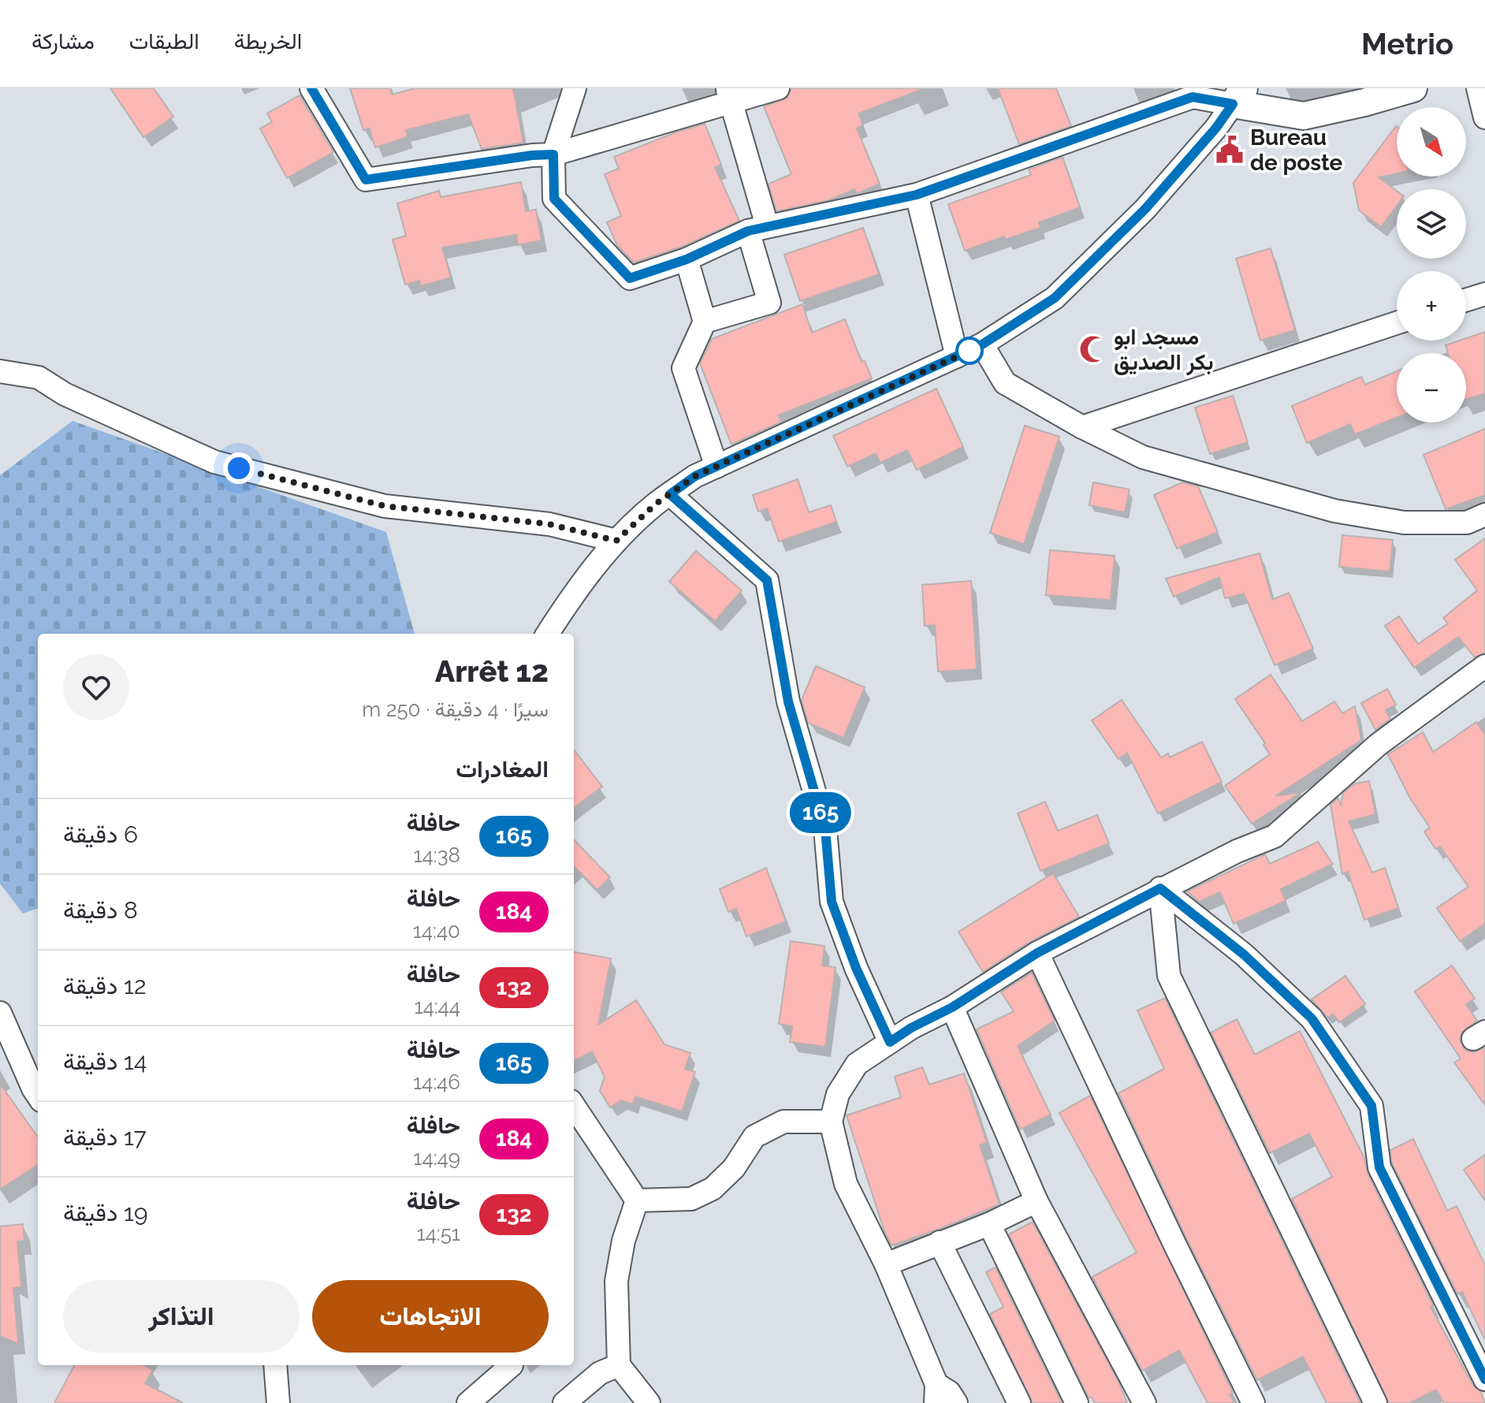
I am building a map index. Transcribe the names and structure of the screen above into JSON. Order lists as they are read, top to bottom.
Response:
{
  "places": {
    "public building": ["Bureau de poste"],
    "mosque": ["مسجد ابو بكر الصديق"]
  },
  "lines": ["bus line 165"],
  "north": "bottom right",
  "page": {
    "header": "Metrio",
    "nav": ["الخريطة", "الطبقات", "مشاركة"],
    "on_map": "165",
    "map_buttons": ["+", "−"],
    "heading": [
      ["Arrêt 12", "سيرًا · 4 دقيقة · 250 m"],
      "المغادرات"
    ],
    "list": [
      {
        "mark": "165",
        "name": "حافلة",
        "note": "14:38",
        "value": "6 دقيقة"
      },
      {
        "mark": "184",
        "name": "حافلة",
        "note": "14:40",
        "value": "8 دقيقة"
      },
      {
        "mark": "132",
        "name": "حافلة",
        "note": "14:44",
        "value": "12 دقيقة"
      },
      {
        "mark": "165",
        "name": "حافلة",
        "note": "14:46",
        "value": "14 دقيقة"
      },
      {
        "mark": "184",
        "name": "حافلة",
        "note": "14:49",
        "value": "17 دقيقة"
      },
      {
        "mark": "132",
        "name": "حافلة",
        "note": "14:51",
        "value": "19 دقيقة"
      }
    ],
    "buttons": ["الاتجاهات", "التذاكر"]
  }
}
